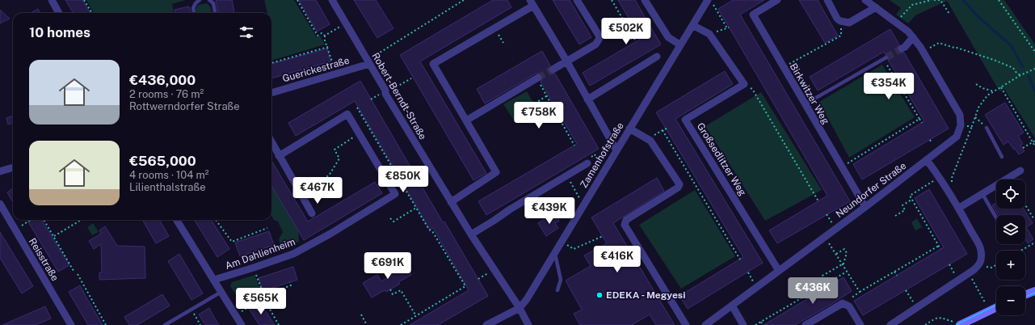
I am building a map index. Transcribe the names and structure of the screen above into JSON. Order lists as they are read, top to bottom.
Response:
{
  "streets": {
    "street": [
      "Guerickestraße",
      "Birkwitzer Weg",
      "Robert-Berndt-Straße",
      "Zamenhofstraße",
      "Großsedlitzer Weg",
      "Neundorfer Straße",
      "Am Dahlienheim",
      "Reisstraße"
    ]
  },
  "crossings": [
    ["Guerickestraße", "Robert-Berndt-Straße"],
    ["Birkwitzer Weg", "Neundorfer Straße"],
    ["Robert-Berndt-Straße", "Zamenhofstraße"],
    ["Großsedlitzer Weg", "Neundorfer Straße"]
  ],
  "places": ["EDEKA - Megyesi"],
  "page": {
    "heading": "10 homes",
    "price": [
      "€502K",
      "€354K",
      "€758K",
      "€850K",
      "€467K",
      "€439K",
      "€416K",
      "€691K",
      "€436K",
      "€565K"
    ],
    "list": [
      {
        "name": "€436,000",
        "note": "2 rooms · 76 m² · Rottwerndorfer Straße"
      },
      {
        "name": "€565,000",
        "note": "4 rooms · 104 m² · Lilienthalstraße"
      }
    ],
    "map_buttons": ["+", "−"]
  }
}
